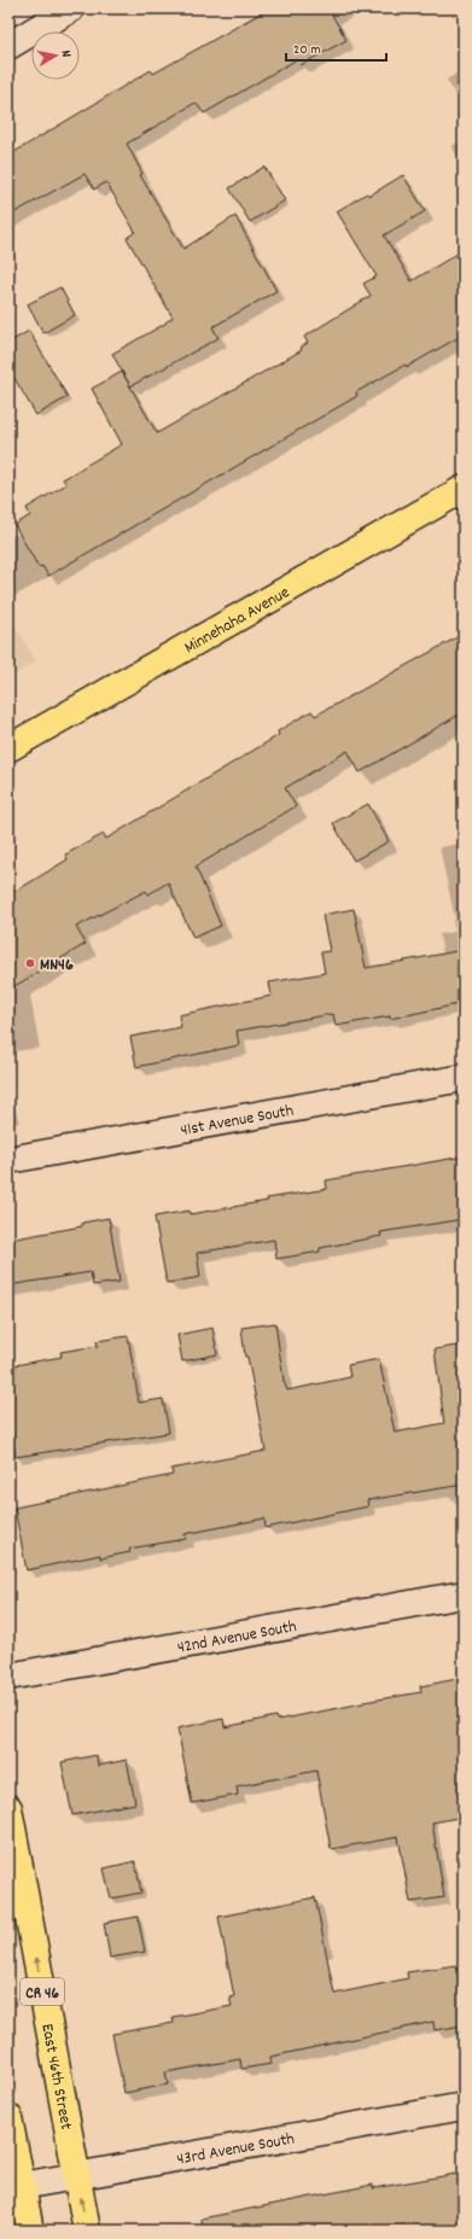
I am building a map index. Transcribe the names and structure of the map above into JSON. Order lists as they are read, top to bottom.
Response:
{
  "streets": {
    "main road": ["Minnehaha Avenue", "CR 46", "East 46th Street"],
    "street": ["41st Avenue South", "42nd Avenue South", "43rd Avenue South"]
  },
  "crossings": [
    ["East 46th Street", "43rd Avenue South"]
  ],
  "one_way": ["East 46th Street"],
  "places": ["MN46"],
  "scale_bar": "20 m",
  "north": "right"
}
